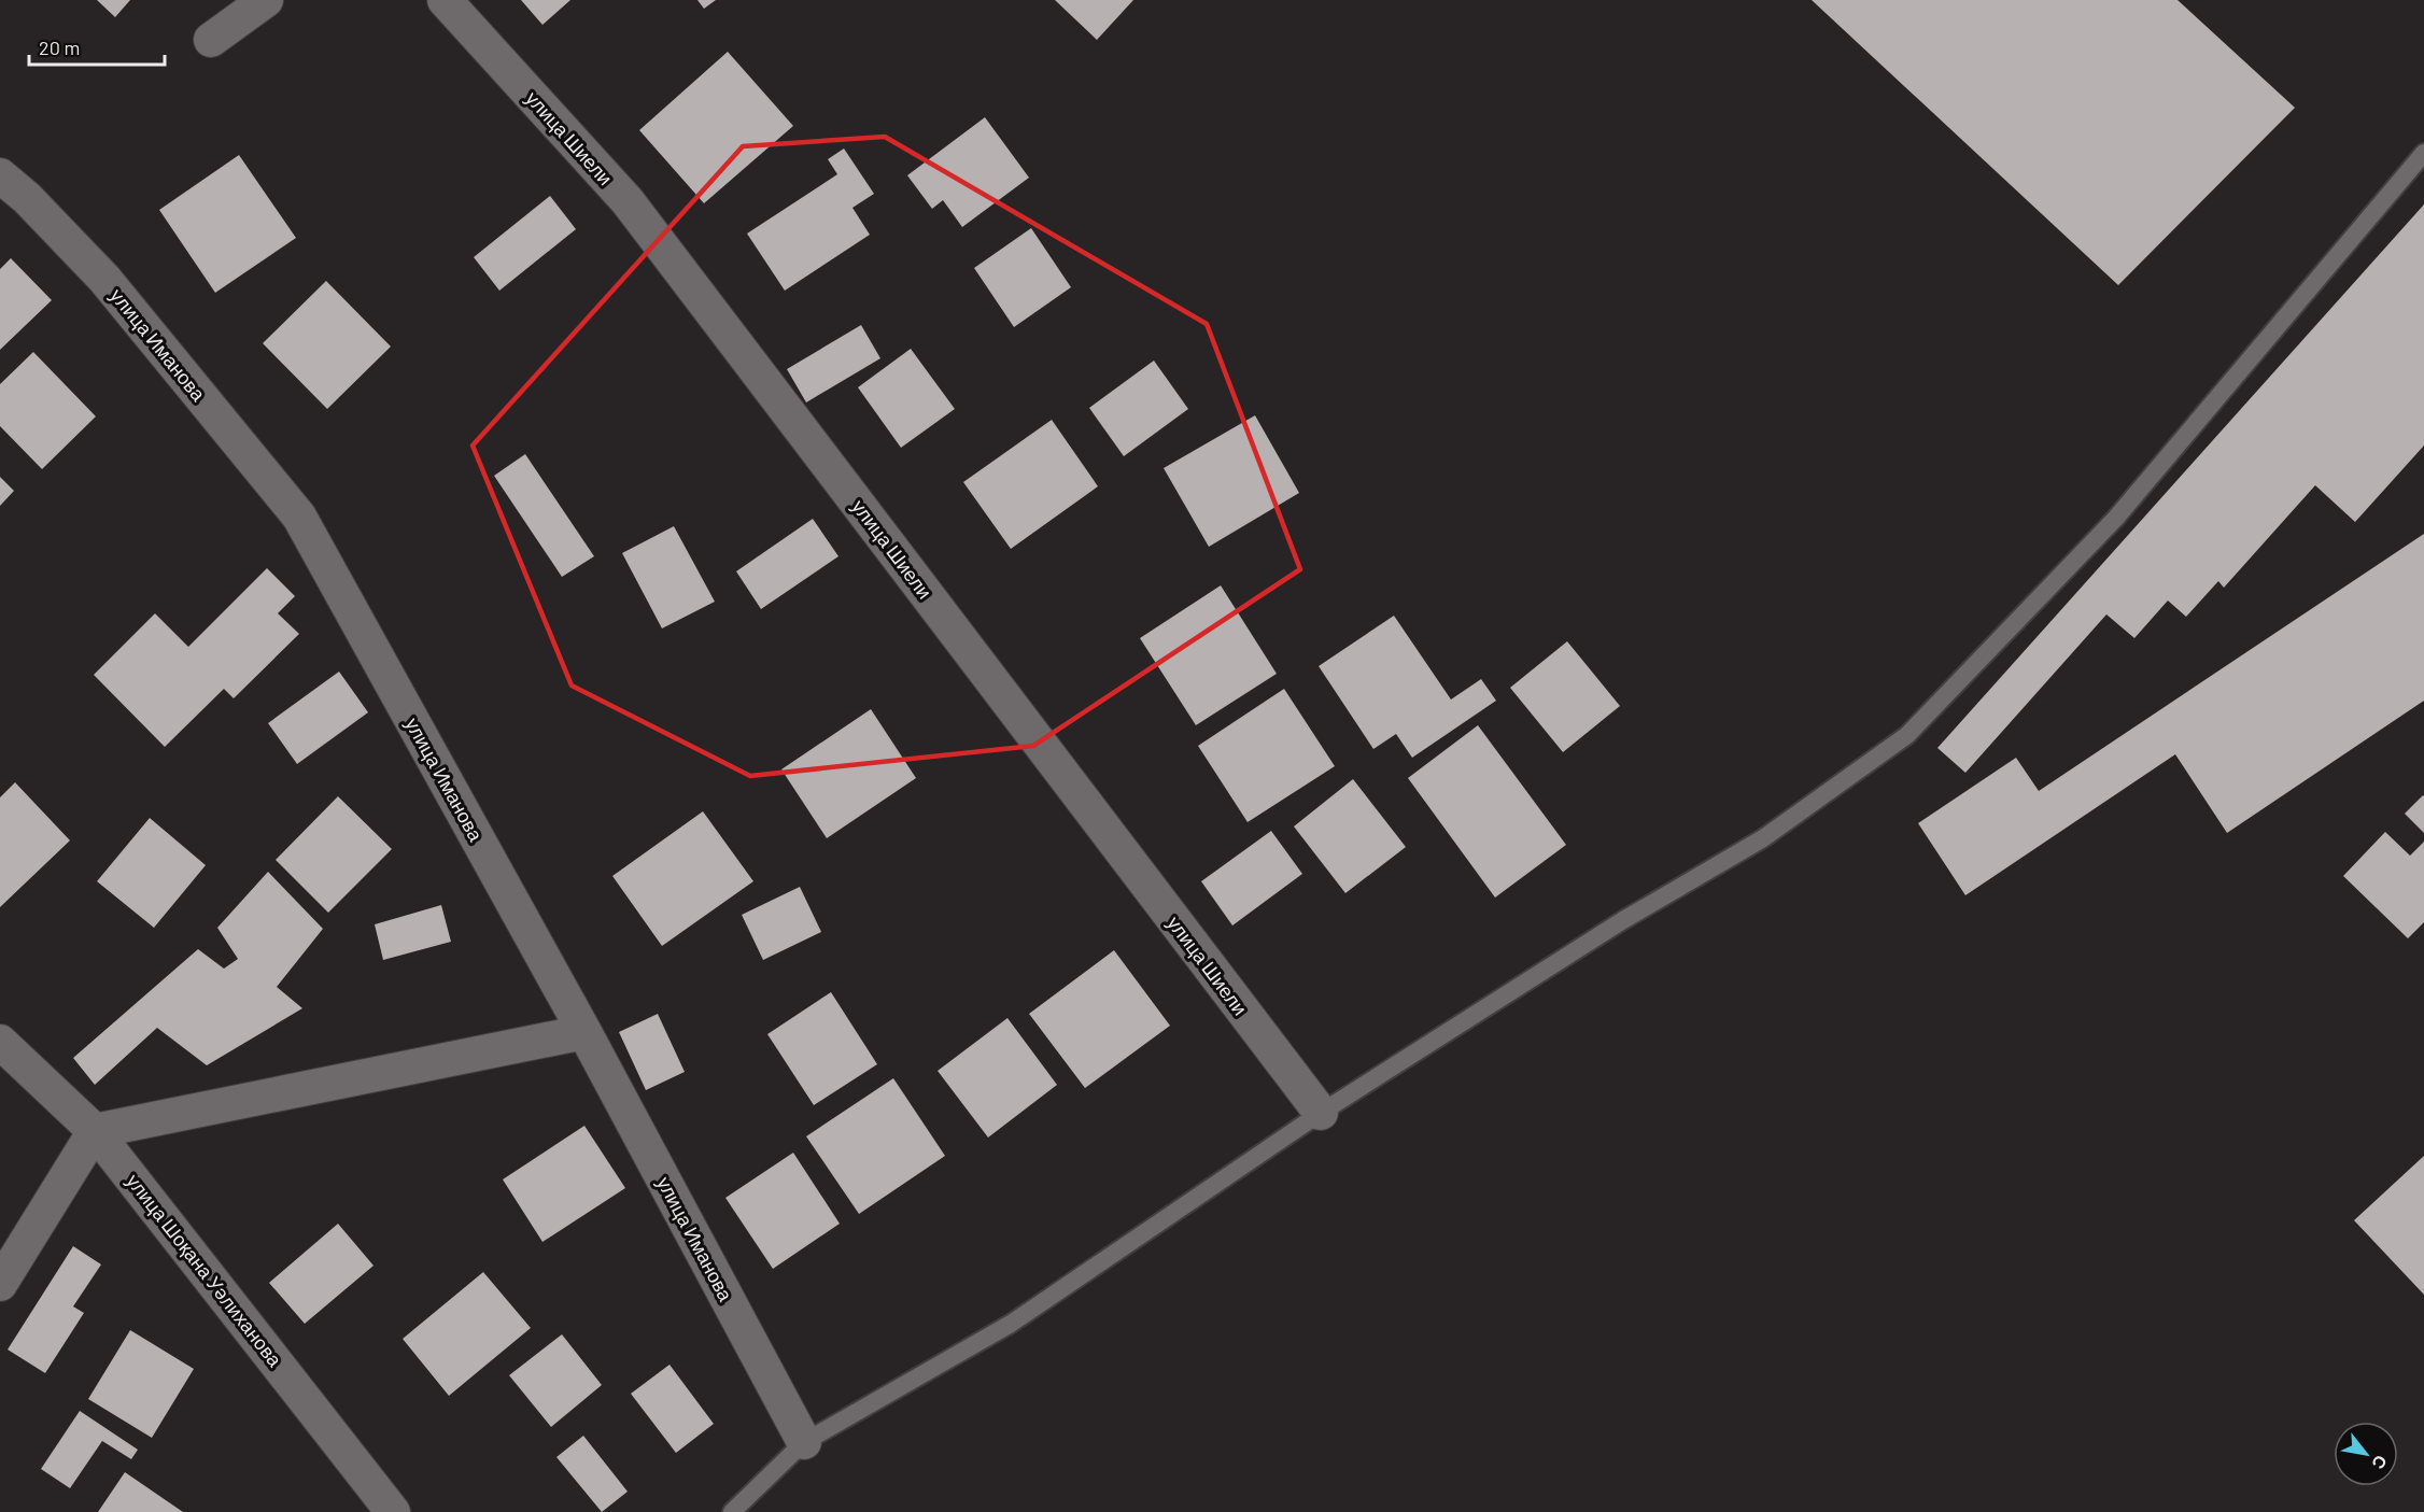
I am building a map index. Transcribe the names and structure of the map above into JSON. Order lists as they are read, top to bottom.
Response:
{
  "streets": {
    "street": ["улица Шиели", "улица Иманова", "улица Шоқана Уәлиханова"]
  },
  "scale_bar": "20 m",
  "north": "bottom right"
}
